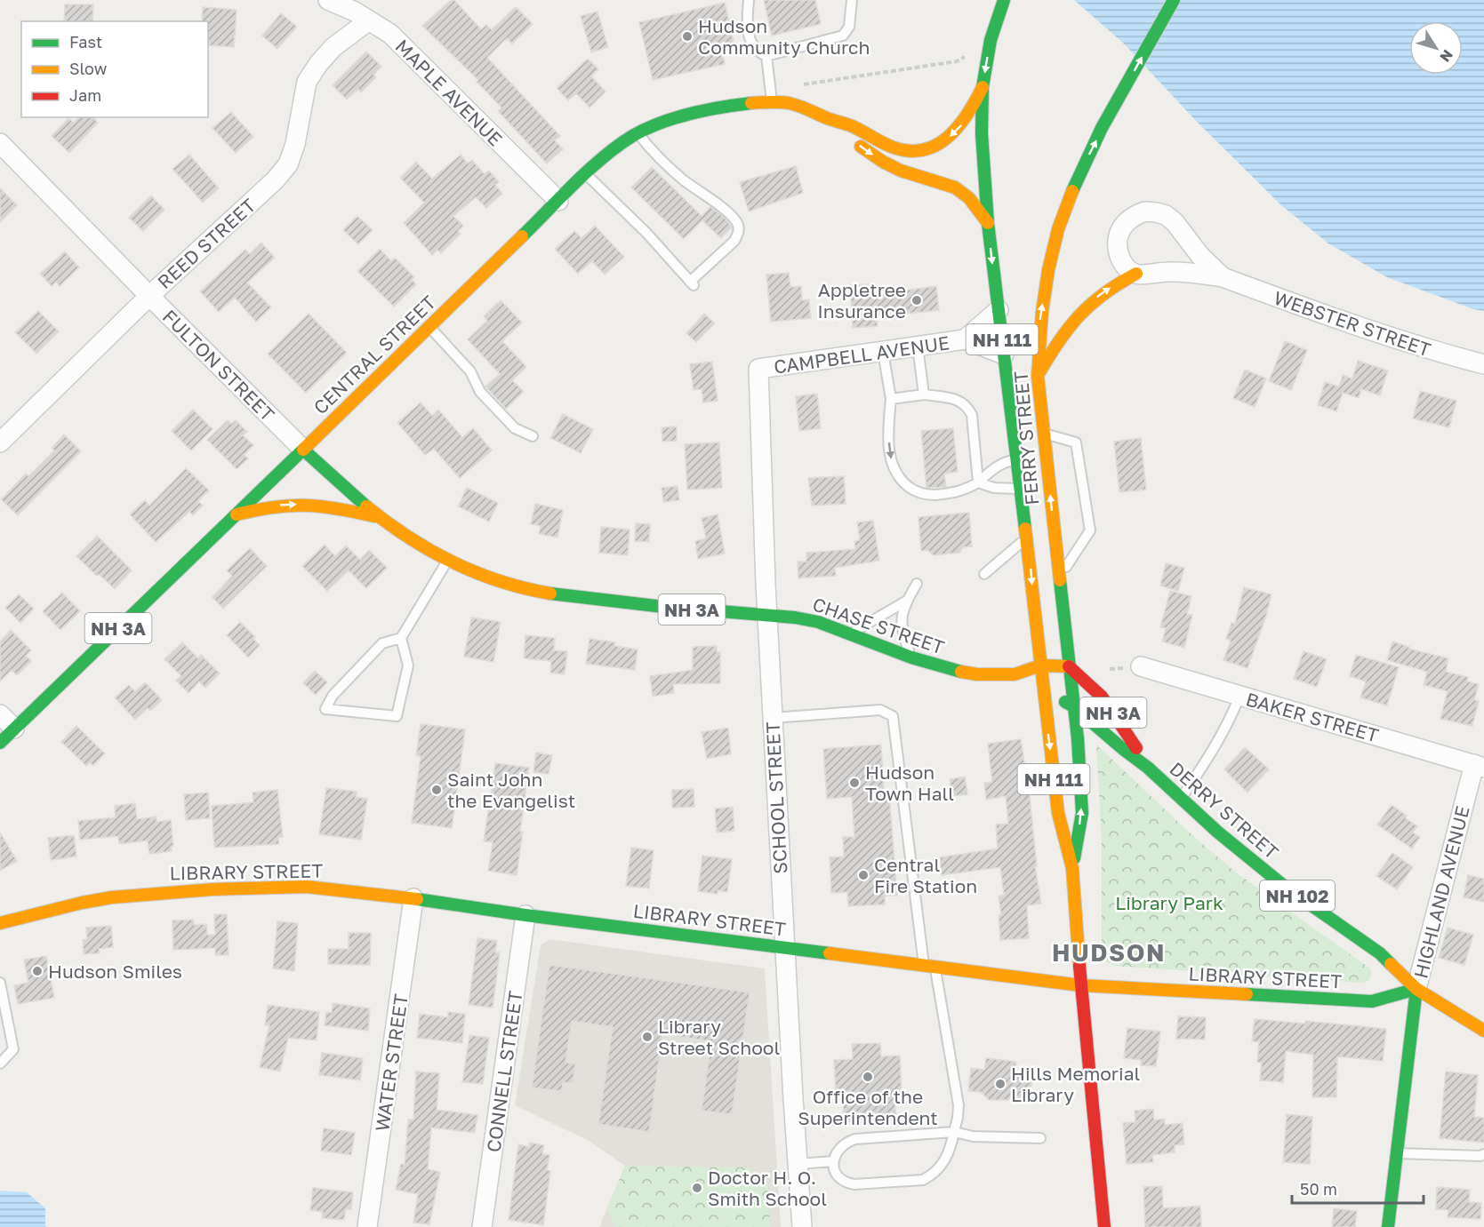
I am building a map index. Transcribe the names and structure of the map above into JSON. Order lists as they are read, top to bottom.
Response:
{
  "streets": {
    "main road": [
      "NH 111",
      "CENTRAL STREET",
      "FERRY STREET",
      "NH 3A",
      "CHASE STREET",
      "DERRY STREET",
      "LIBRARY STREET",
      "NH 102"
    ],
    "street": [
      "MAPLE AVENUE",
      "REED STREET",
      "WEBSTER STREET",
      "CAMPBELL AVENUE",
      "FULTON STREET",
      "BAKER STREET",
      "SCHOOL STREET",
      "HIGHLAND AVENUE",
      "WATER STREET",
      "CONNELL STREET"
    ]
  },
  "crossings": [
    ["MAPLE AVENUE", "REED STREET"],
    ["MAPLE AVENUE", "CENTRAL STREET"],
    ["REED STREET", "FULTON STREET"],
    ["CENTRAL STREET", "FULTON STREET"],
    ["CENTRAL STREET", "FERRY STREET"],
    ["CENTRAL STREET", "NH 3A"],
    ["CENTRAL STREET", "CHASE STREET"],
    ["CAMPBELL AVENUE", "FERRY STREET"],
    ["CAMPBELL AVENUE", "SCHOOL STREET"],
    ["FULTON STREET", "CHASE STREET"],
    ["FERRY STREET", "NH 3A"],
    ["FERRY STREET", "CHASE STREET"],
    ["FERRY STREET", "DERRY STREET"],
    ["FERRY STREET", "LIBRARY STREET"],
    ["NH 3A", "CHASE STREET"],
    ["NH 3A", "DERRY STREET"],
    ["CHASE STREET", "SCHOOL STREET"],
    ["CHASE STREET", "DERRY STREET"],
    ["BAKER STREET", "HIGHLAND AVENUE"],
    ["SCHOOL STREET", "LIBRARY STREET"],
    ["DERRY STREET", "LIBRARY STREET"],
    ["DERRY STREET", "HIGHLAND AVENUE"],
    ["LIBRARY STREET", "HIGHLAND AVENUE"],
    ["LIBRARY STREET", "WATER STREET"],
    ["LIBRARY STREET", "CONNELL STREET"]
  ],
  "districts": ["HUDSON"],
  "parks": ["Library Park"],
  "places": [
    "Hudson Community Church",
    "Appletree Insurance",
    "Hudson Town Hall",
    "Saint John the Evangelist",
    "Central Fire Station",
    "Hudson Smiles",
    "Library Street School",
    "Office of the Superintendent",
    "Hills Memorial Library",
    "Doctor H. O. Smith School"
  ],
  "legend": ["Fast", "Slow", "Jam"],
  "scale_bar": "50 m",
  "north": "bottom right"
}
